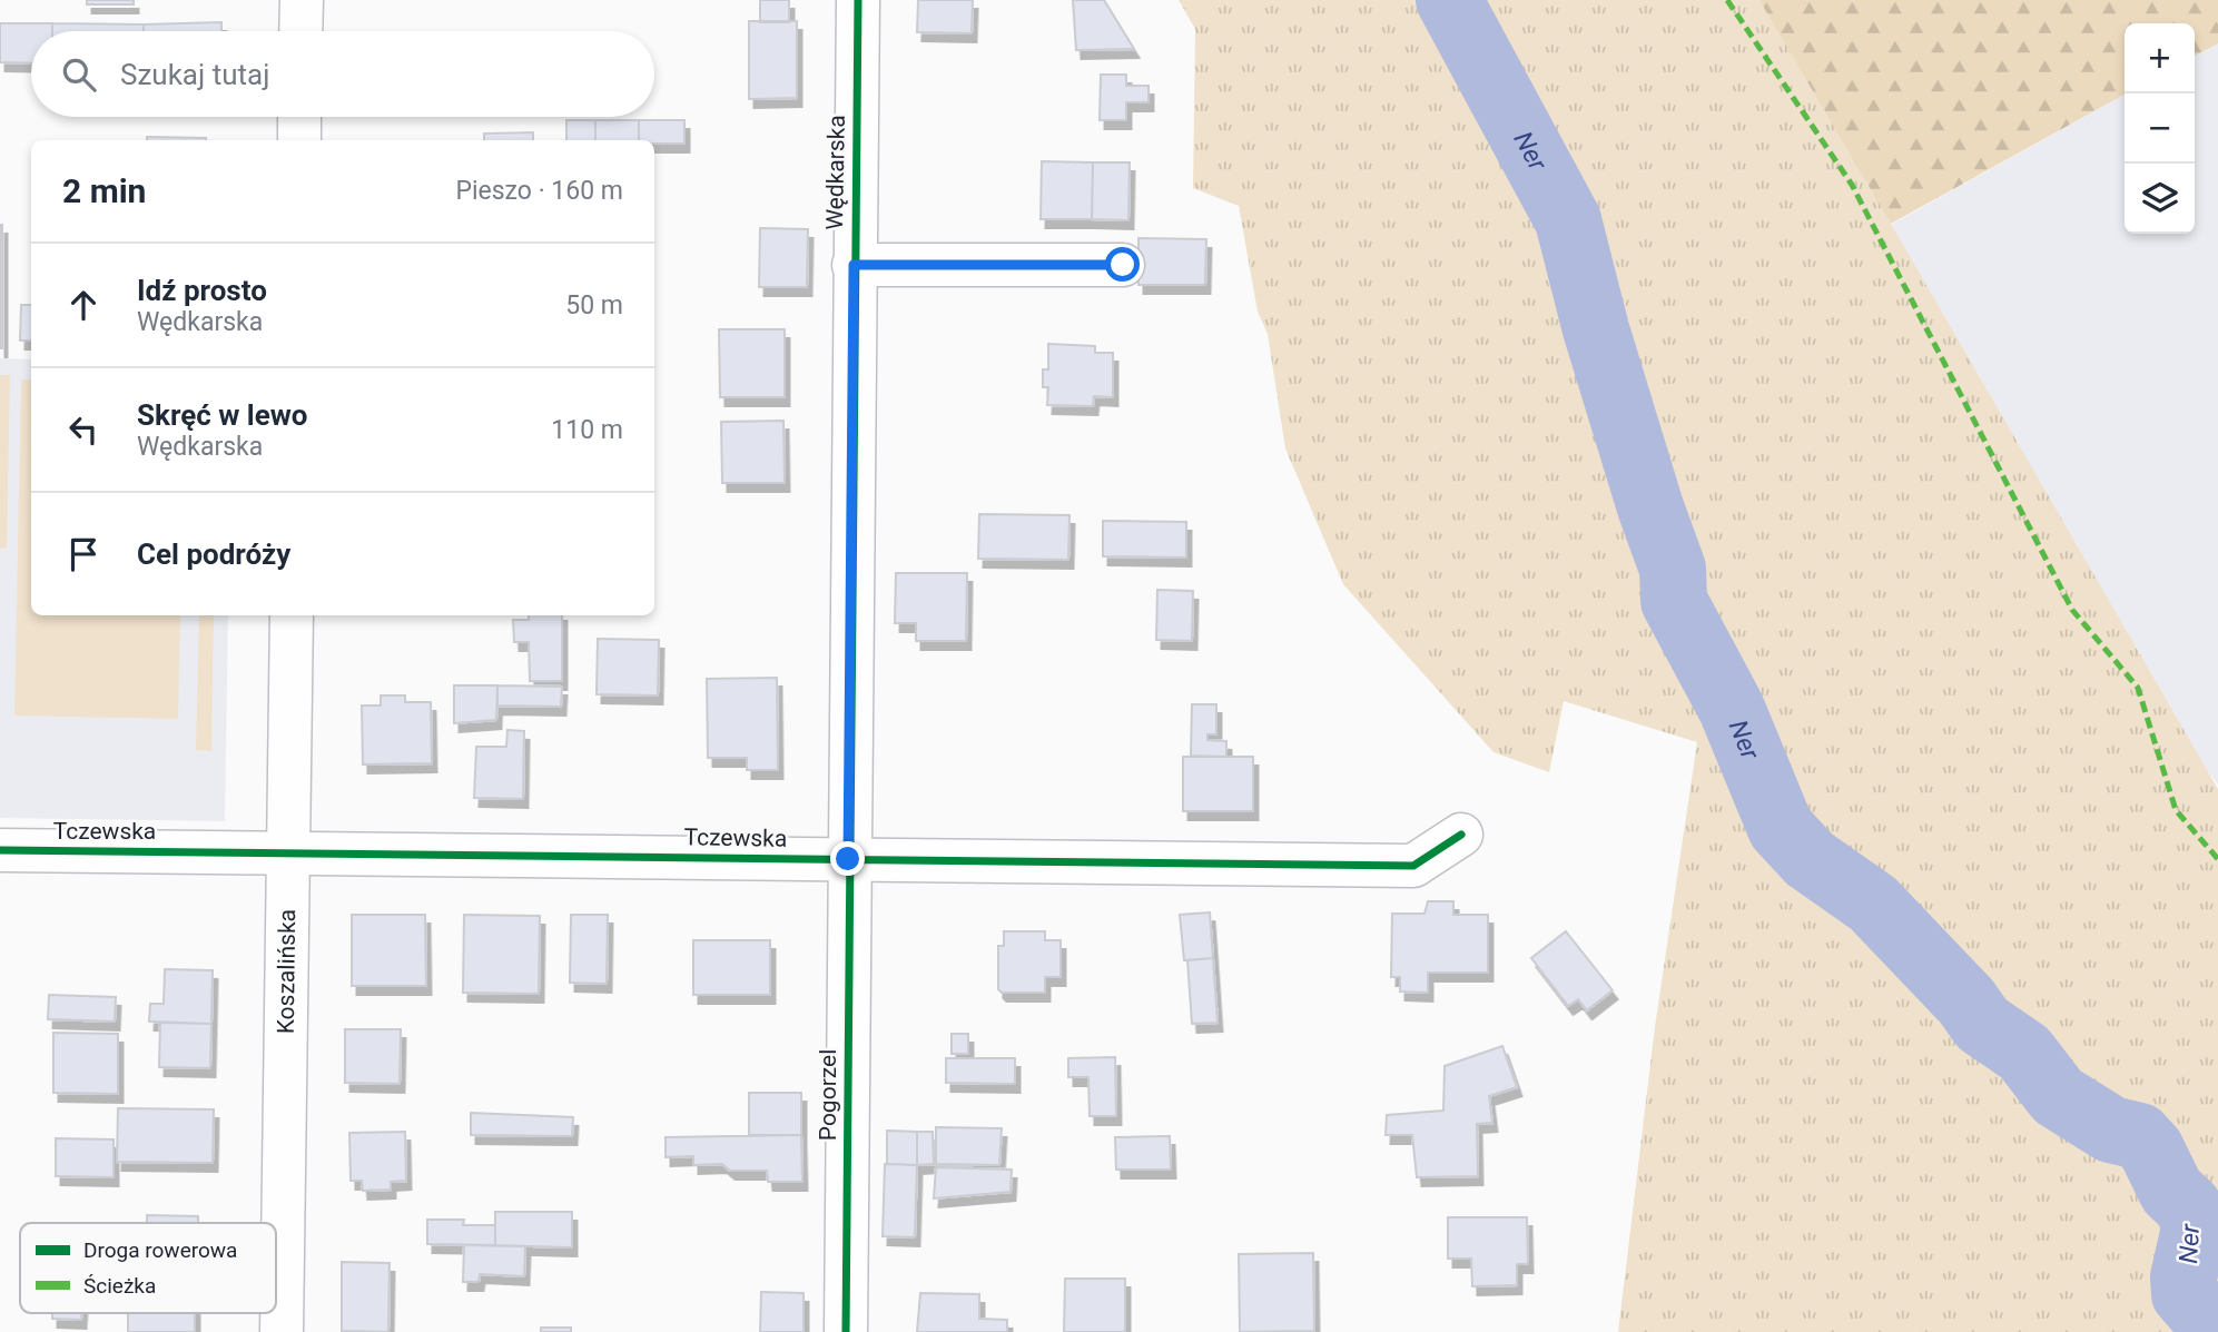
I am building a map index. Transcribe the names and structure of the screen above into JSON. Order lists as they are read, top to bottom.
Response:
{
  "streets": {
    "street": [
      "Wędkarska",
      "Tczewska",
      "Koszalińska",
      "Pogorzel"
    ]
  },
  "crossings": [
    ["Wędkarska", "Tczewska"],
    ["Wędkarska", "Pogorzel"],
    ["Tczewska", "Koszalińska"],
    ["Tczewska", "Pogorzel"]
  ],
  "water": ["Ner"],
  "legend": ["Droga rowerowa", "Ścieżka"],
  "page": {
    "map_buttons": ["+", "−"],
    "search": "Szukaj tutaj",
    "heading": ["2 min", "Pieszo · 160 m"],
    "list": [
      ["Idź prosto", "Wędkarska", "50 m"],
      ["Skręć w lewo", "Wędkarska", "110 m"],
      "Cel podróży"
    ]
  }
}
